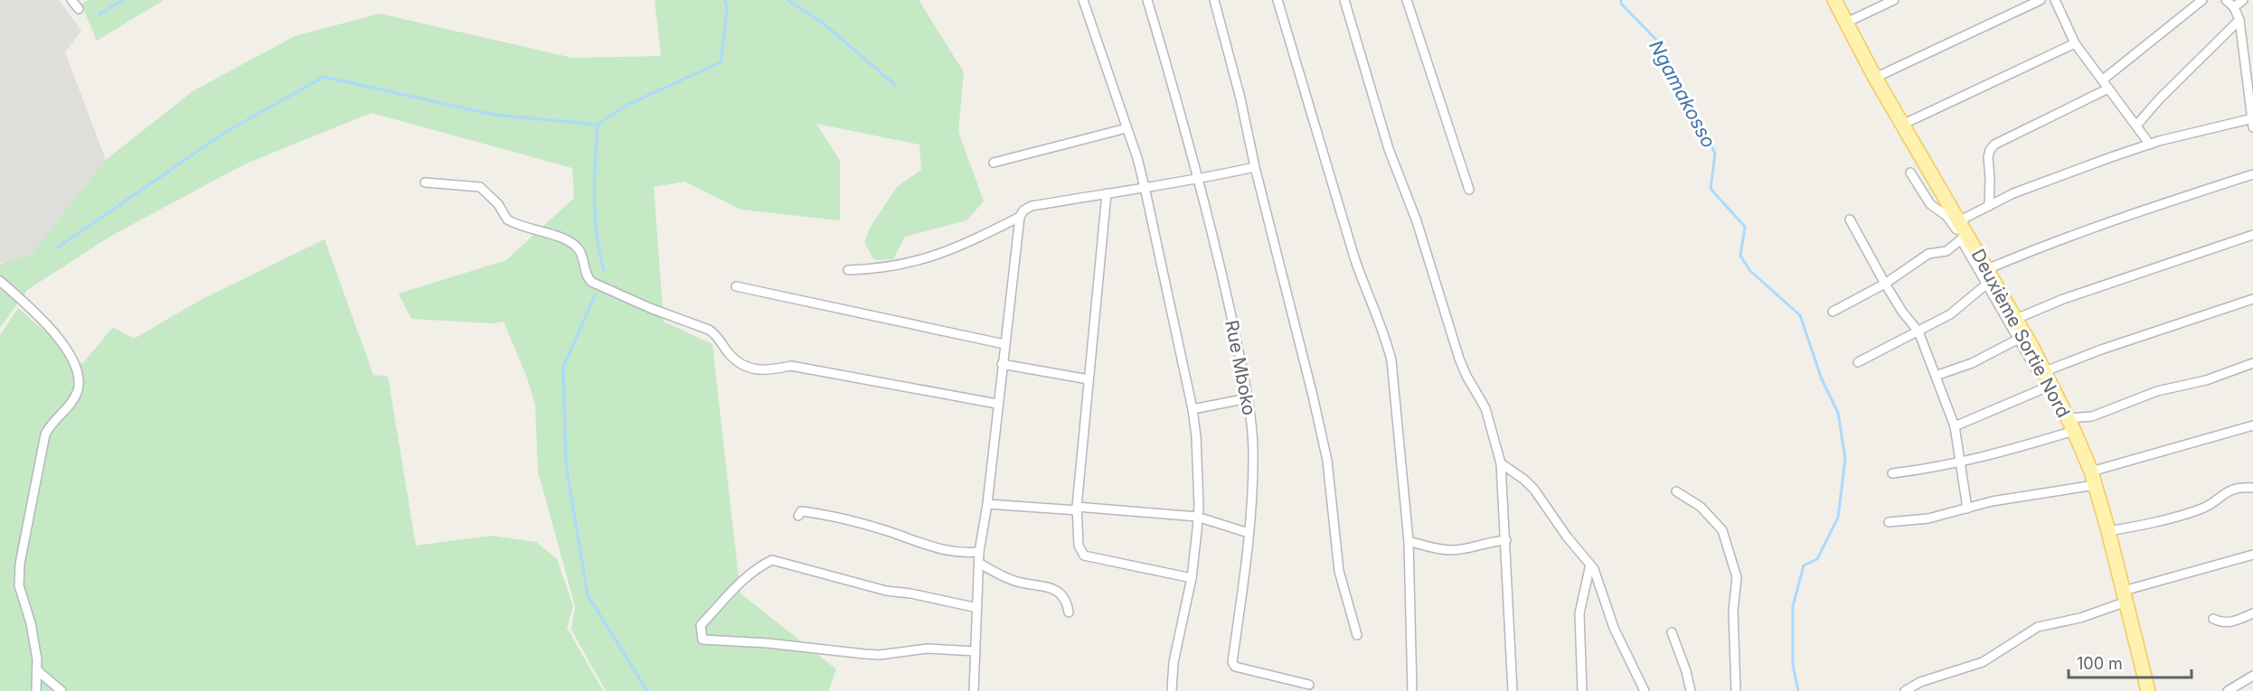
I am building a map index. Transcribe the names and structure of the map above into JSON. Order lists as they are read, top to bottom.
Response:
{
  "streets": {
    "main road": ["Deuxième Sortie Nord"],
    "street": ["Rue Mboko"]
  },
  "water": ["Ngamakosso"],
  "scale_bar": "100 m"
}
